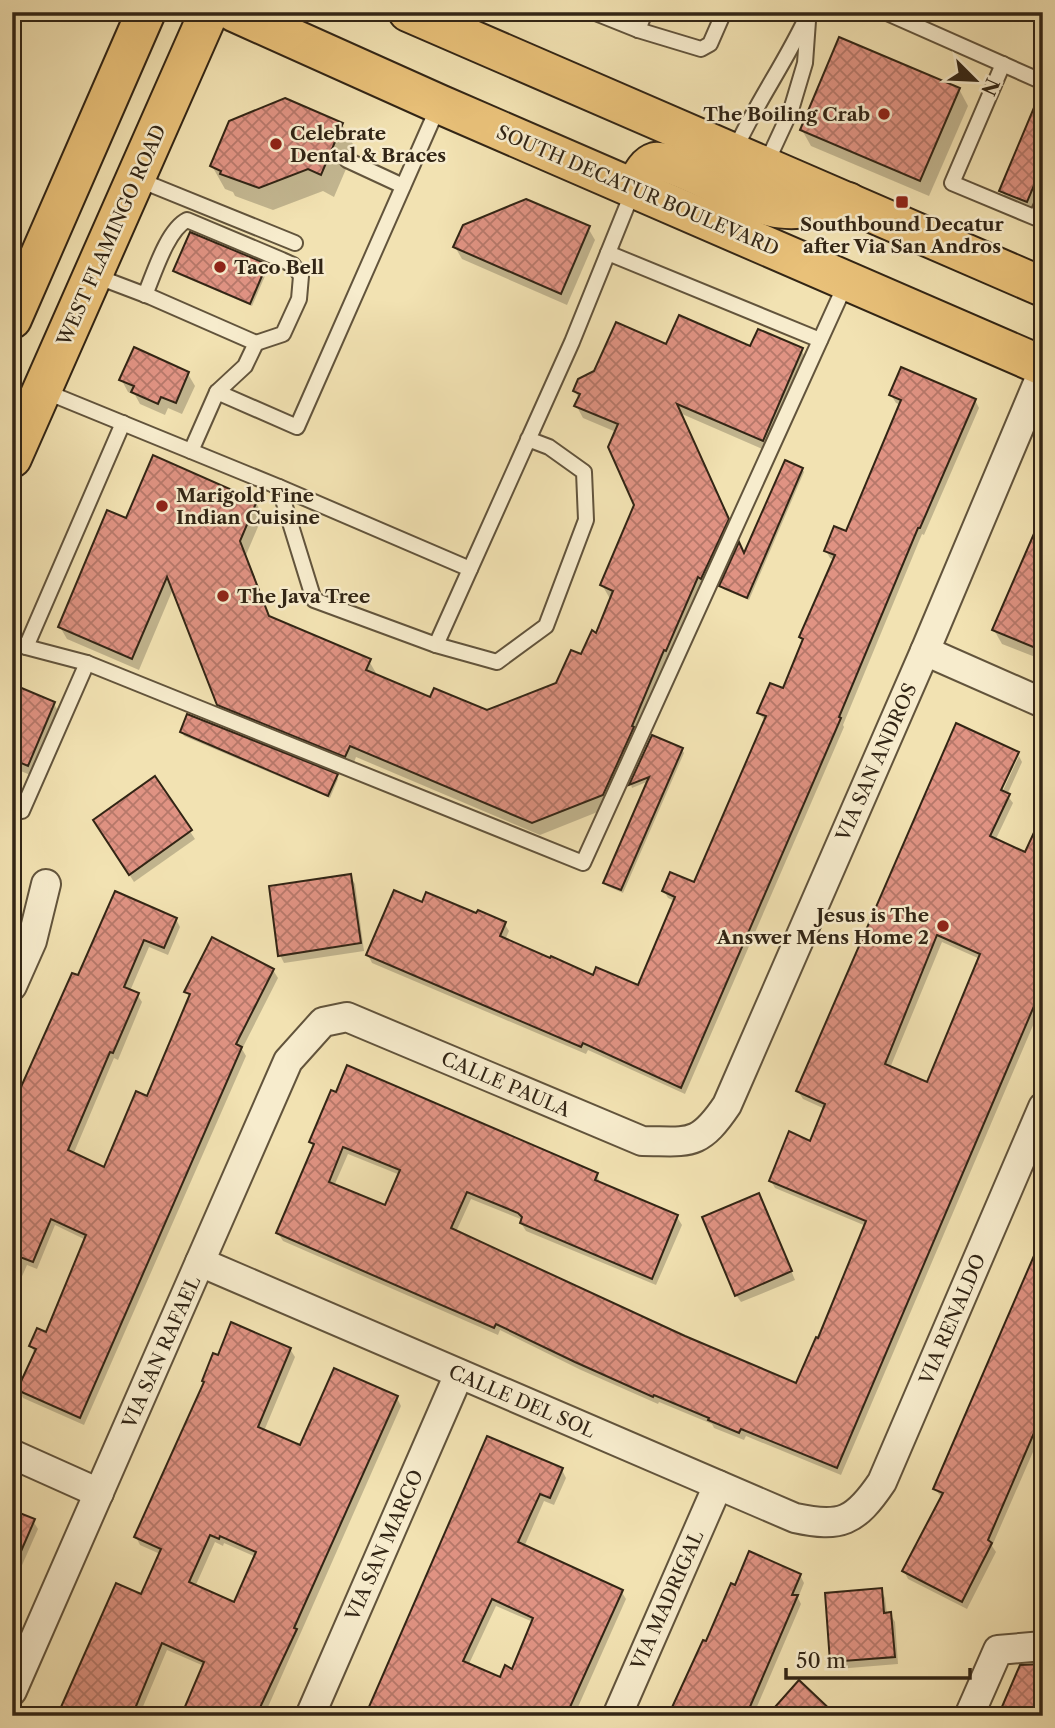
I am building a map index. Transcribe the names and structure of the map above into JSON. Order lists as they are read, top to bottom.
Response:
{
  "streets": {
    "main road": ["SOUTH DECATUR BOULEVARD", "WEST FLAMINGO ROAD"],
    "street": [
      "VIA SAN ANDROS",
      "CALLE PAULA",
      "VIA RENALDO",
      "VIA SAN RAFAEL",
      "CALLE DEL SOL",
      "VIA SAN MARCO",
      "VIA MADRIGAL"
    ]
  },
  "crossings": [
    ["SOUTH DECATUR BOULEVARD", "VIA SAN ANDROS"],
    ["VIA SAN ANDROS", "CALLE PAULA"],
    ["CALLE PAULA", "VIA SAN RAFAEL"],
    ["VIA RENALDO", "CALLE DEL SOL"],
    ["VIA SAN RAFAEL", "CALLE DEL SOL"],
    ["CALLE DEL SOL", "VIA SAN MARCO"],
    ["CALLE DEL SOL", "VIA MADRIGAL"]
  ],
  "places": {
    "other": [
      "The Boiling Crab",
      "Celebrate Dental & Braces",
      "Taco Bell",
      "Marigold Fine Indian Cuisine",
      "The Java Tree",
      "Jesus is The Answer Mens Home 2"
    ],
    "transit": ["Southbound Decatur after Via San Andros"]
  },
  "scale_bar": "50 m",
  "north": "bottom right"
}
